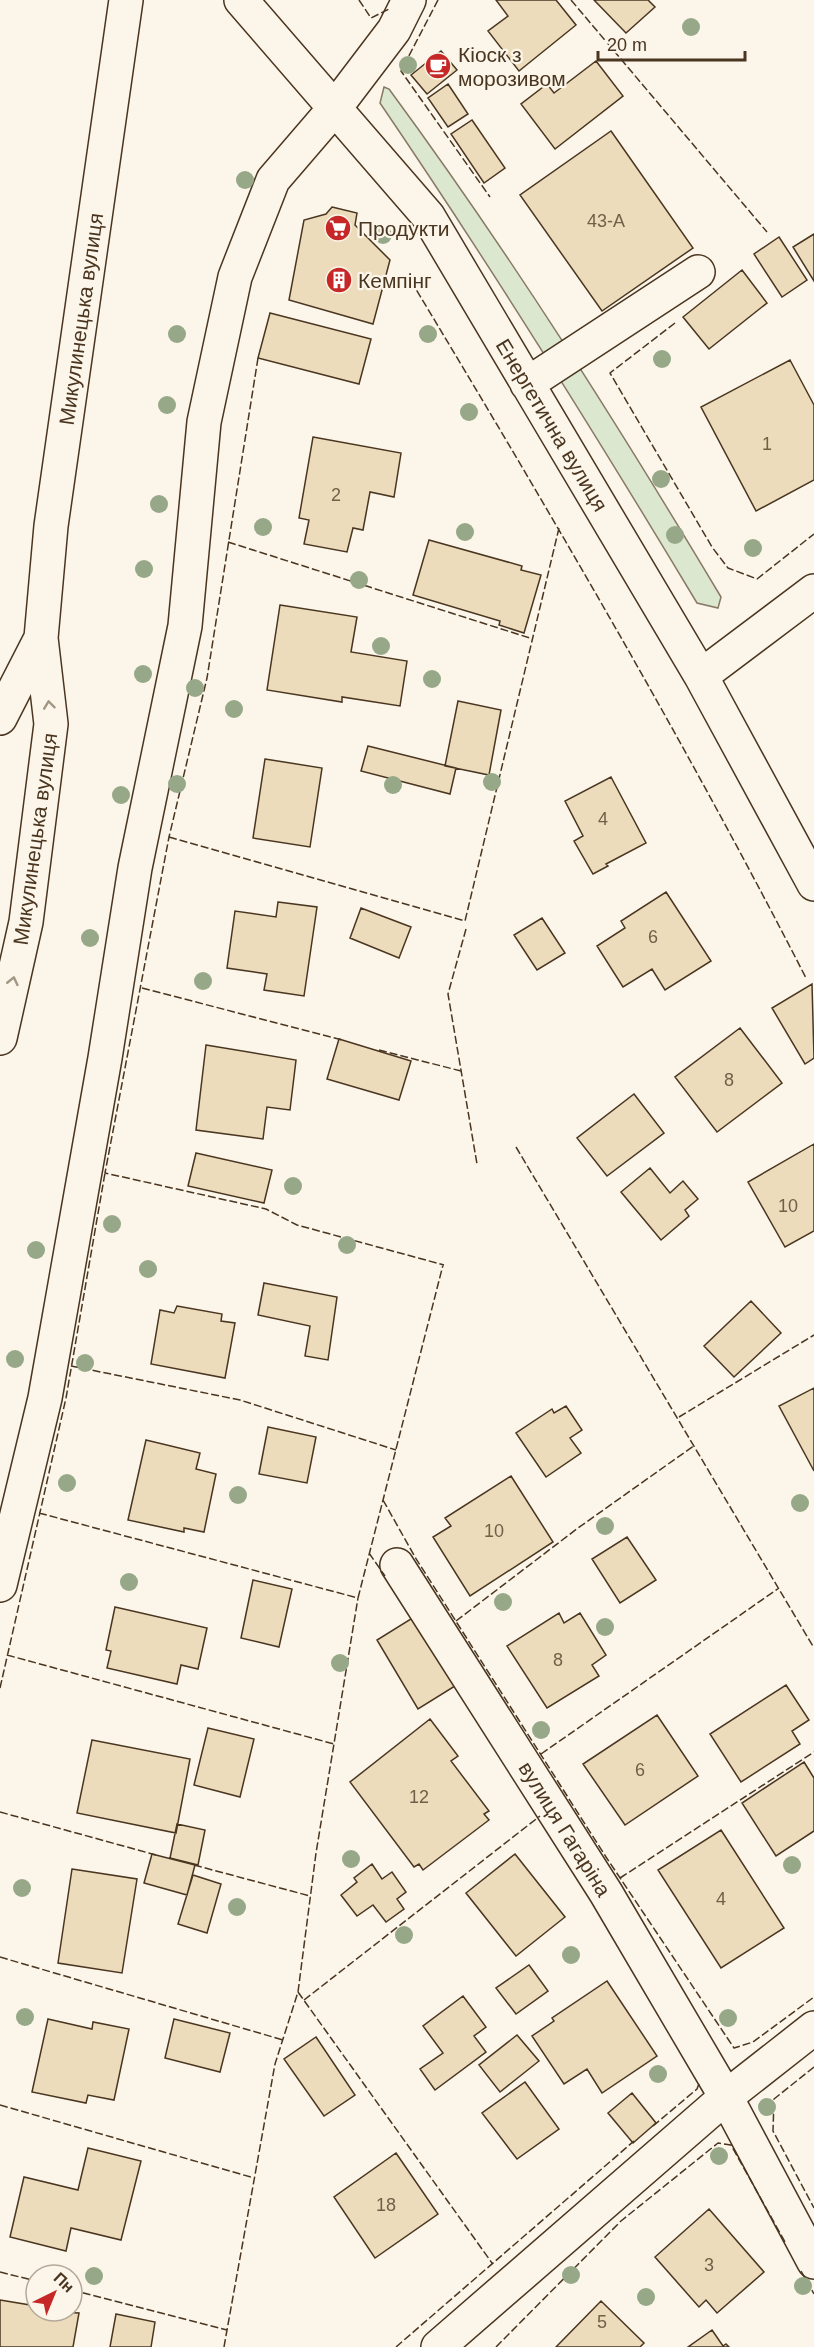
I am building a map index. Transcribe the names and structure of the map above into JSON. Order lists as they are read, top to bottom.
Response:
{
  "streets": {
    "main road": ["Микулинецька вулиця", "Енергетична вулиця", "вулиця Гагаріна"]
  },
  "places": {
    "cafe": ["Кіоск з морозивом"],
    "supermarket": ["Продукти"],
    "building": ["Кемпінг"]
  },
  "house_numbers": [
    "43-А",
    "1",
    "2",
    "4",
    "6",
    "8",
    "10",
    "10",
    "8",
    "6",
    "12",
    "4",
    "18",
    "3",
    "5"
  ],
  "scale_bar": "20 m",
  "north": "top right"
}
